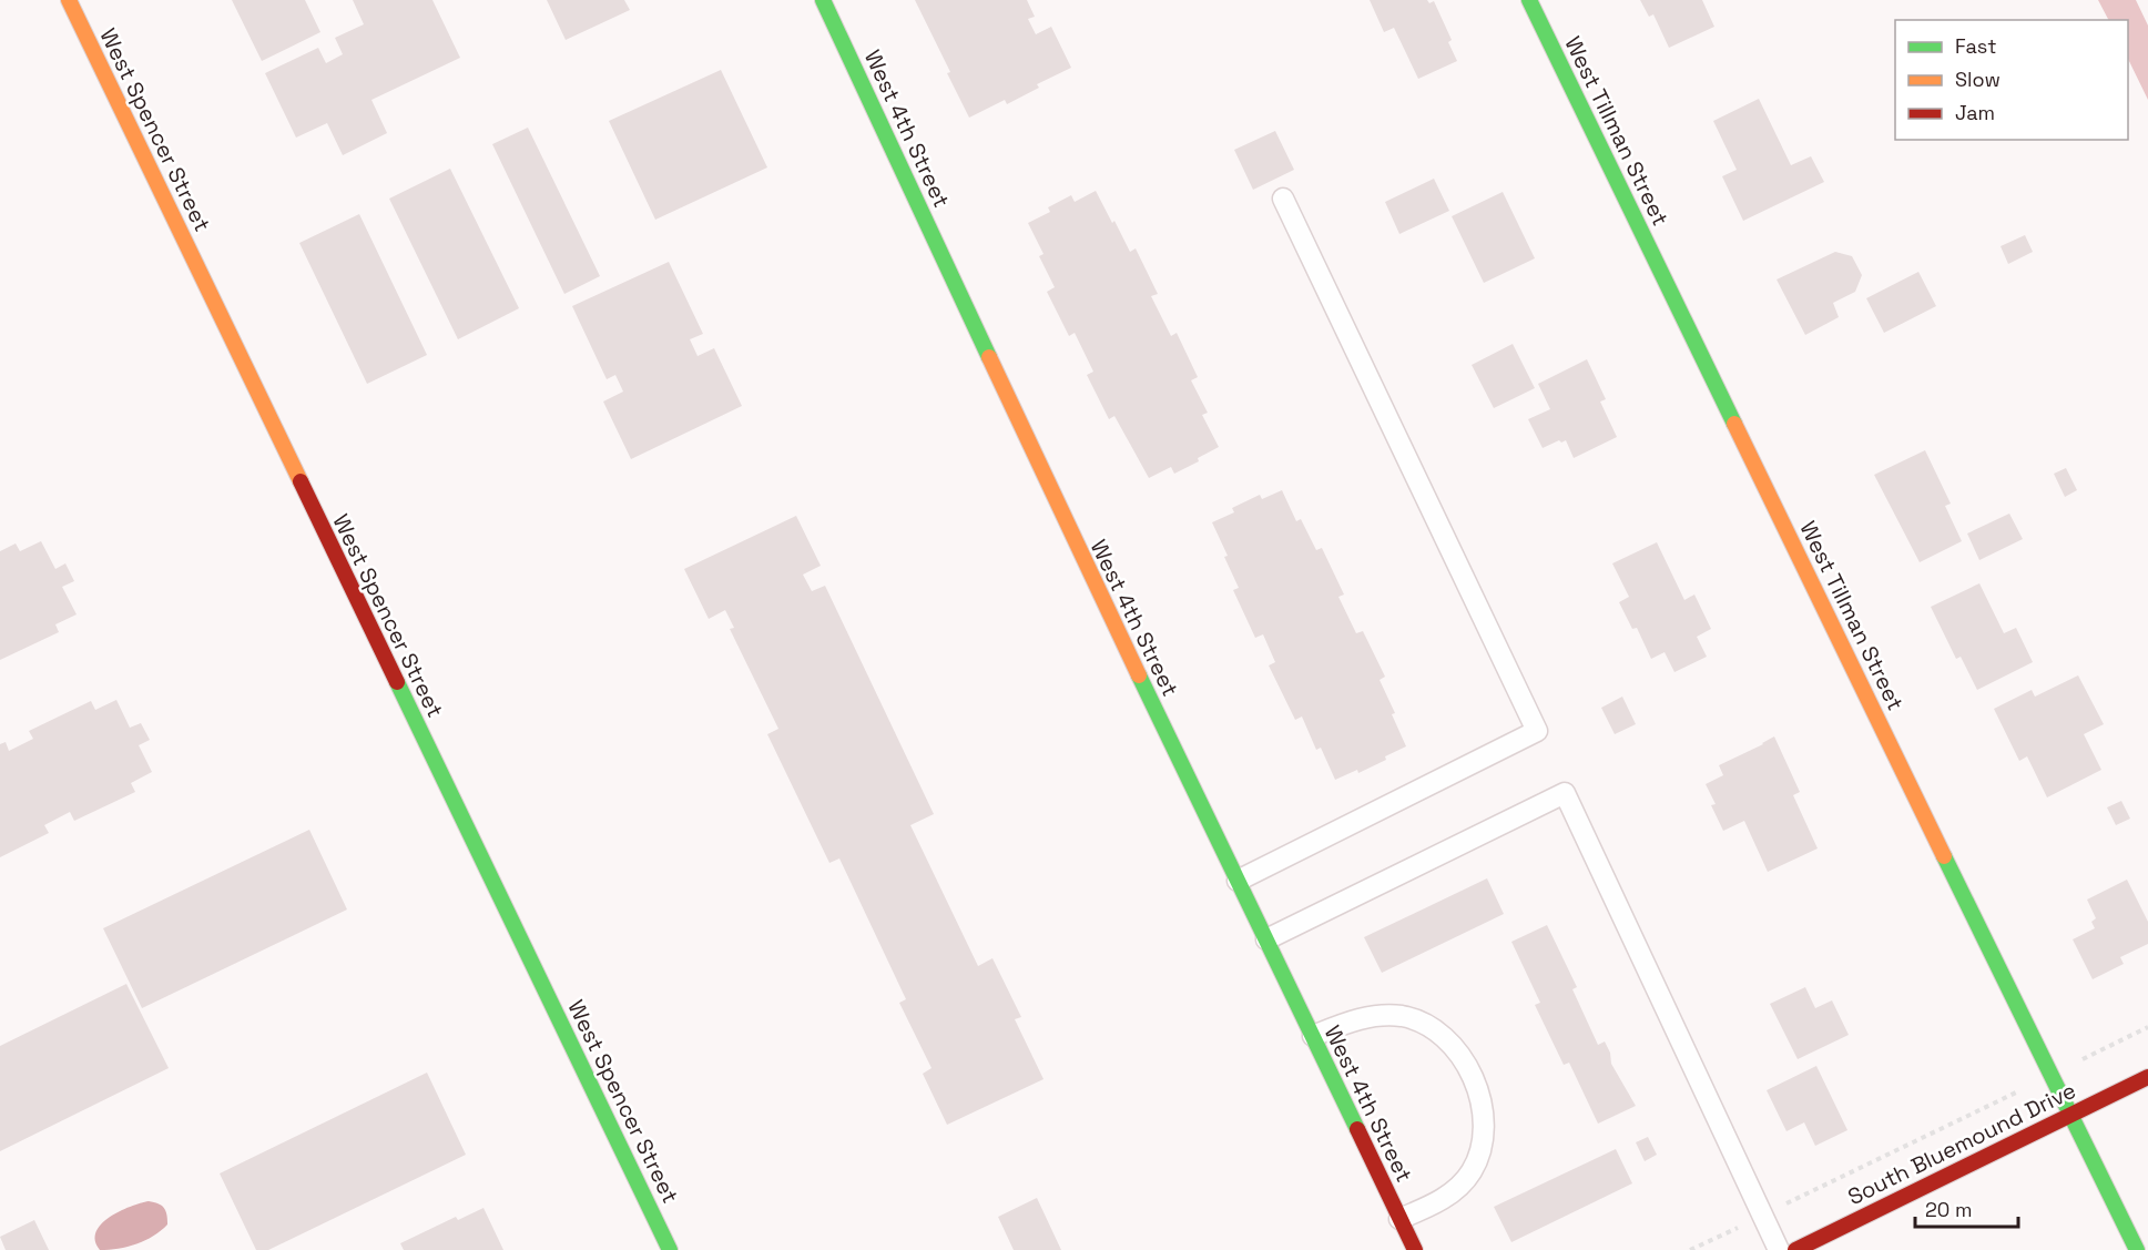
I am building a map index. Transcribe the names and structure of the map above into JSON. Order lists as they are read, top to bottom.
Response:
{
  "streets": {
    "street": [
      "West 4th Street",
      "West Spencer Street",
      "West Tillman Street",
      "South Bluemound Drive"
    ]
  },
  "crossings": [
    ["West Tillman Street", "South Bluemound Drive"]
  ],
  "legend": ["Fast", "Slow", "Jam"],
  "scale_bar": "20 m"
}
